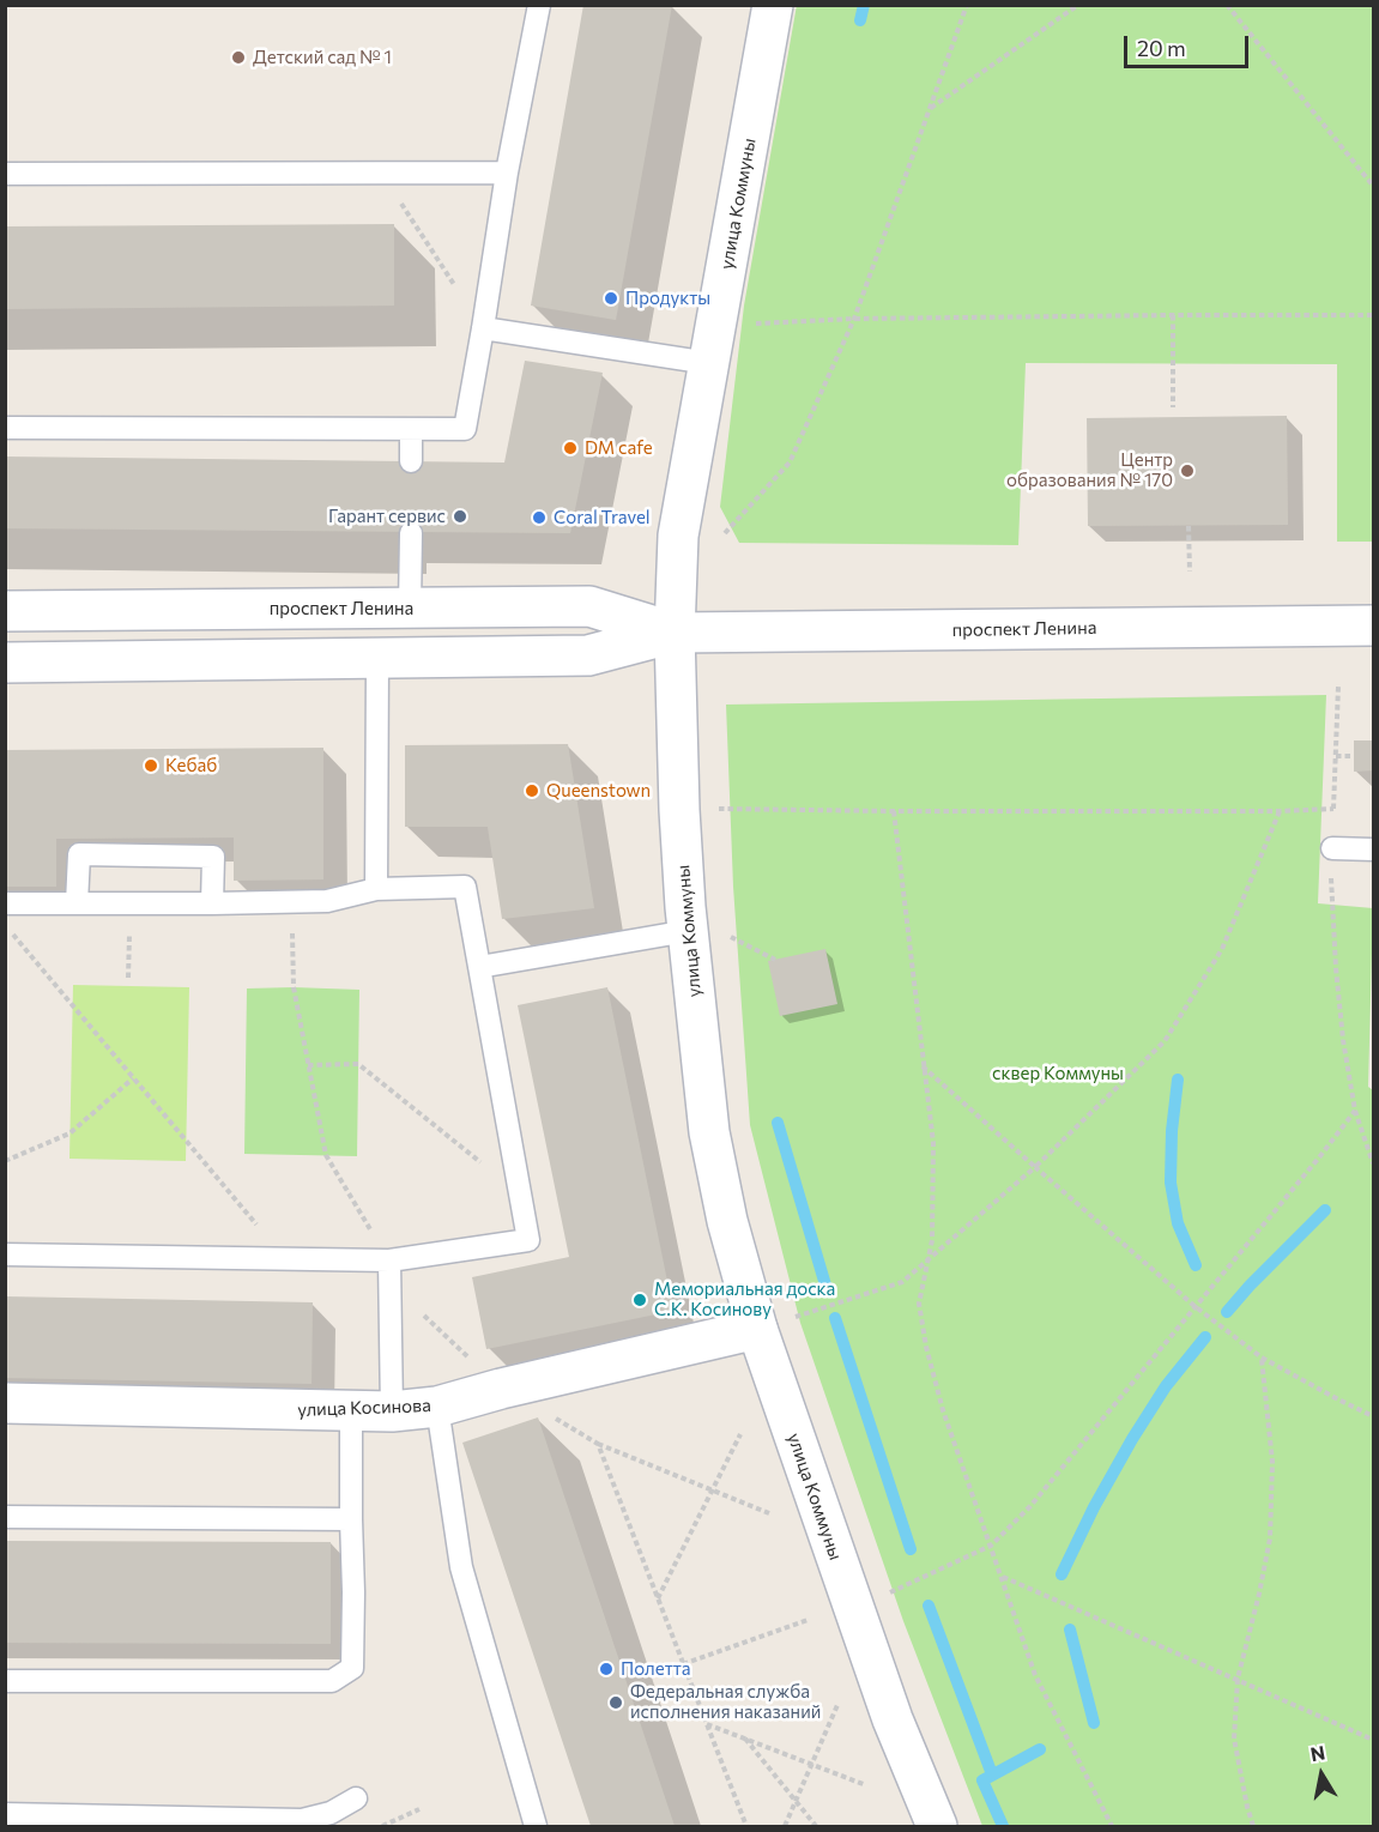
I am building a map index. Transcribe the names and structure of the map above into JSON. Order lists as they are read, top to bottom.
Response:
{
  "streets": {
    "street": ["улица Коммуны", "проспект Ленина", "улица Косинова"]
  },
  "crossings": [
    ["улица Коммуны", "проспект Ленина"],
    ["улица Коммуны", "улица Косинова"]
  ],
  "parks": ["сквер Коммуны"],
  "places": [
    "Детский сад № 1",
    "Продукты",
    "DM cafe",
    "Центр образования № 170",
    "Гарант сервис",
    "Coral Travel",
    "Кебаб",
    "Queenstown",
    "Мемориальная доска С.К. Косинову",
    "Полетта",
    "Федеральная служба исполнения наказаний"
  ],
  "scale_bar": "20 m",
  "north": "top"
}
